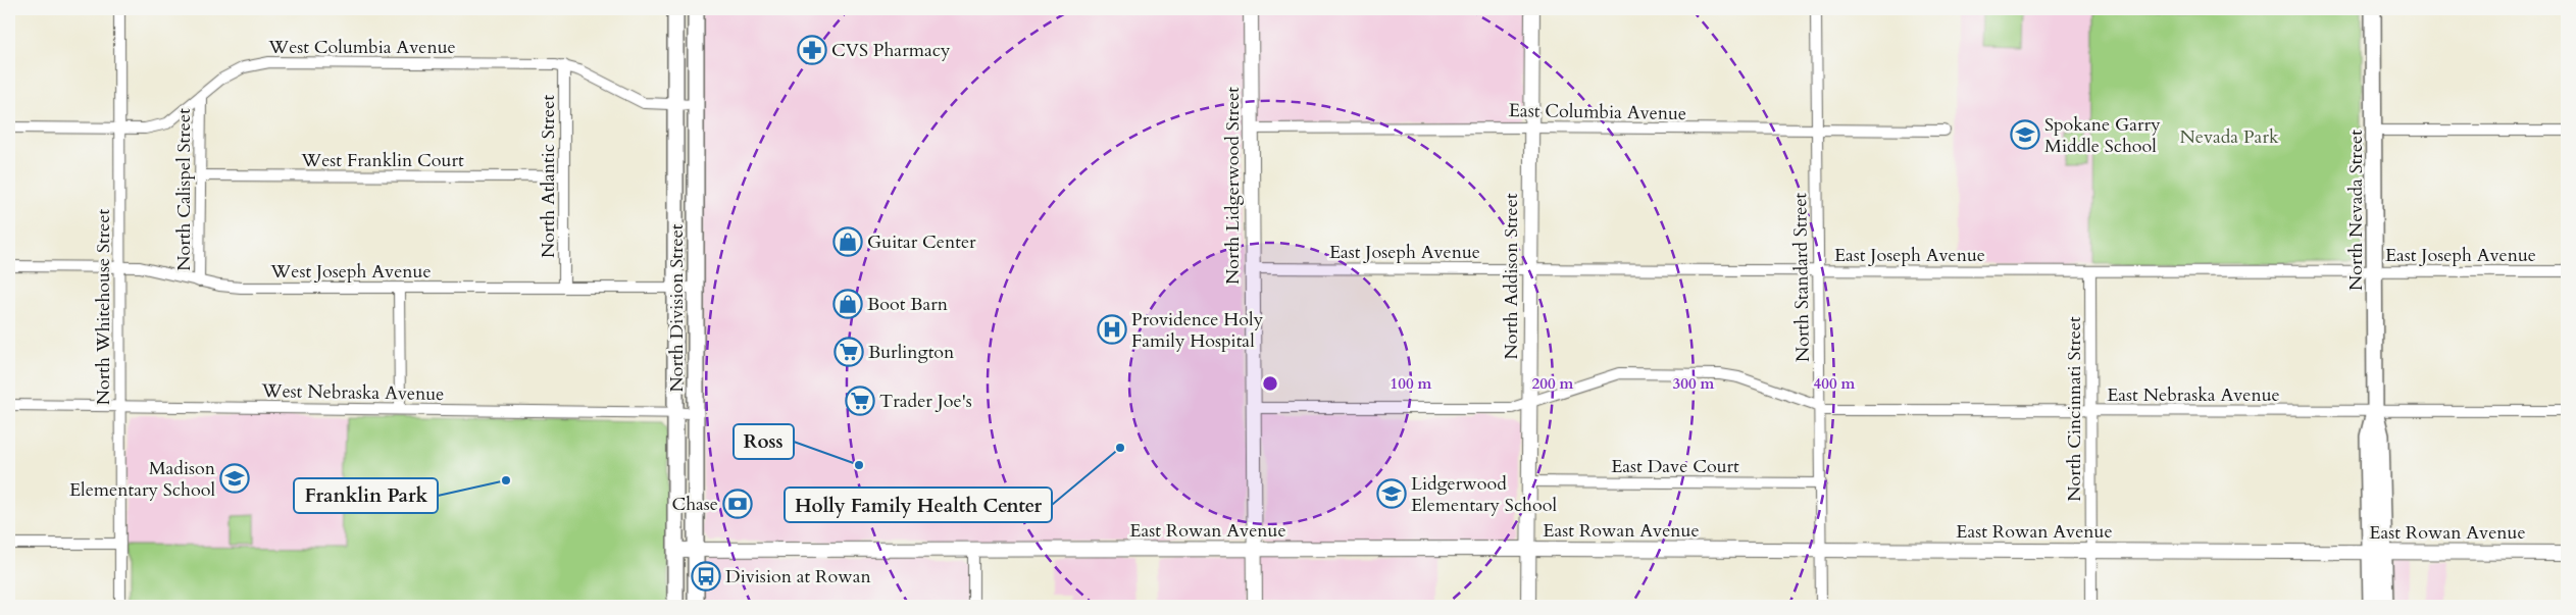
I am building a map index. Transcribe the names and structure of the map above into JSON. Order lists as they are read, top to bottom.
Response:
{
  "streets": {
    "main road": ["North Nevada Street", "North Division Street"],
    "street": [
      "West Columbia Avenue",
      "East Columbia Avenue",
      "West Franklin Court",
      "North Atlantic Street",
      "North Lidgerwood Street",
      "North Calispel Street",
      "East Joseph Avenue",
      "West Joseph Avenue",
      "North Addison Street",
      "North Standard Street",
      "North Whitehouse Street",
      "West Nebraska Avenue",
      "East Nebraska Avenue",
      "North Cincinnati Street",
      "East Dave Court",
      "East Rowan Avenue"
    ]
  },
  "crossings": [
    ["West Columbia Avenue", "North Atlantic Street"],
    ["West Columbia Avenue", "North Calispel Street"],
    ["West Columbia Avenue", "North Whitehouse Street"],
    ["West Columbia Avenue", "North Division Street"],
    ["East Columbia Avenue", "North Lidgerwood Street"],
    ["East Columbia Avenue", "North Addison Street"],
    ["East Columbia Avenue", "North Standard Street"],
    ["West Franklin Court", "North Atlantic Street"],
    ["West Franklin Court", "North Calispel Street"],
    ["North Atlantic Street", "West Joseph Avenue"],
    ["North Lidgerwood Street", "East Joseph Avenue"],
    ["North Lidgerwood Street", "East Nebraska Avenue"],
    ["North Lidgerwood Street", "East Rowan Avenue"],
    ["North Calispel Street", "West Joseph Avenue"],
    ["North Nevada Street", "East Joseph Avenue"],
    ["North Nevada Street", "East Nebraska Avenue"],
    ["North Nevada Street", "East Rowan Avenue"],
    ["East Joseph Avenue", "North Addison Street"],
    ["East Joseph Avenue", "North Standard Street"],
    ["East Joseph Avenue", "North Cincinnati Street"],
    ["West Joseph Avenue", "North Whitehouse Street"],
    ["West Joseph Avenue", "North Division Street"],
    ["North Addison Street", "East Nebraska Avenue"],
    ["North Addison Street", "East Dave Court"],
    ["North Addison Street", "East Rowan Avenue"],
    ["North Standard Street", "East Nebraska Avenue"],
    ["North Standard Street", "East Dave Court"],
    ["North Standard Street", "East Rowan Avenue"],
    ["North Whitehouse Street", "West Nebraska Avenue"],
    ["North Division Street", "West Nebraska Avenue"],
    ["North Division Street", "East Rowan Avenue"],
    ["East Nebraska Avenue", "North Cincinnati Street"],
    ["North Cincinnati Street", "East Rowan Avenue"]
  ],
  "parks": ["Nevada Park"],
  "places": {
    "pharmacy": ["CVS Pharmacy"],
    "school or university": ["Spokane Garry Middle School", "Madison Elementary School", "Lidgerwood Elementary School"],
    "shop": ["Guitar Center", "Boot Barn"],
    "hospital": ["Providence Holy Family Hospital"],
    "supermarket": ["Burlington", "Trader Joe's"],
    "other": ["Holly Family Health Center", "Ross", "Franklin Park"],
    "bank": ["Chase"],
    "bus stop": ["Division at Rowan"]
  },
  "rings": [
    "100 m",
    "200 m",
    "300 m",
    "400 m"
  ]
}
